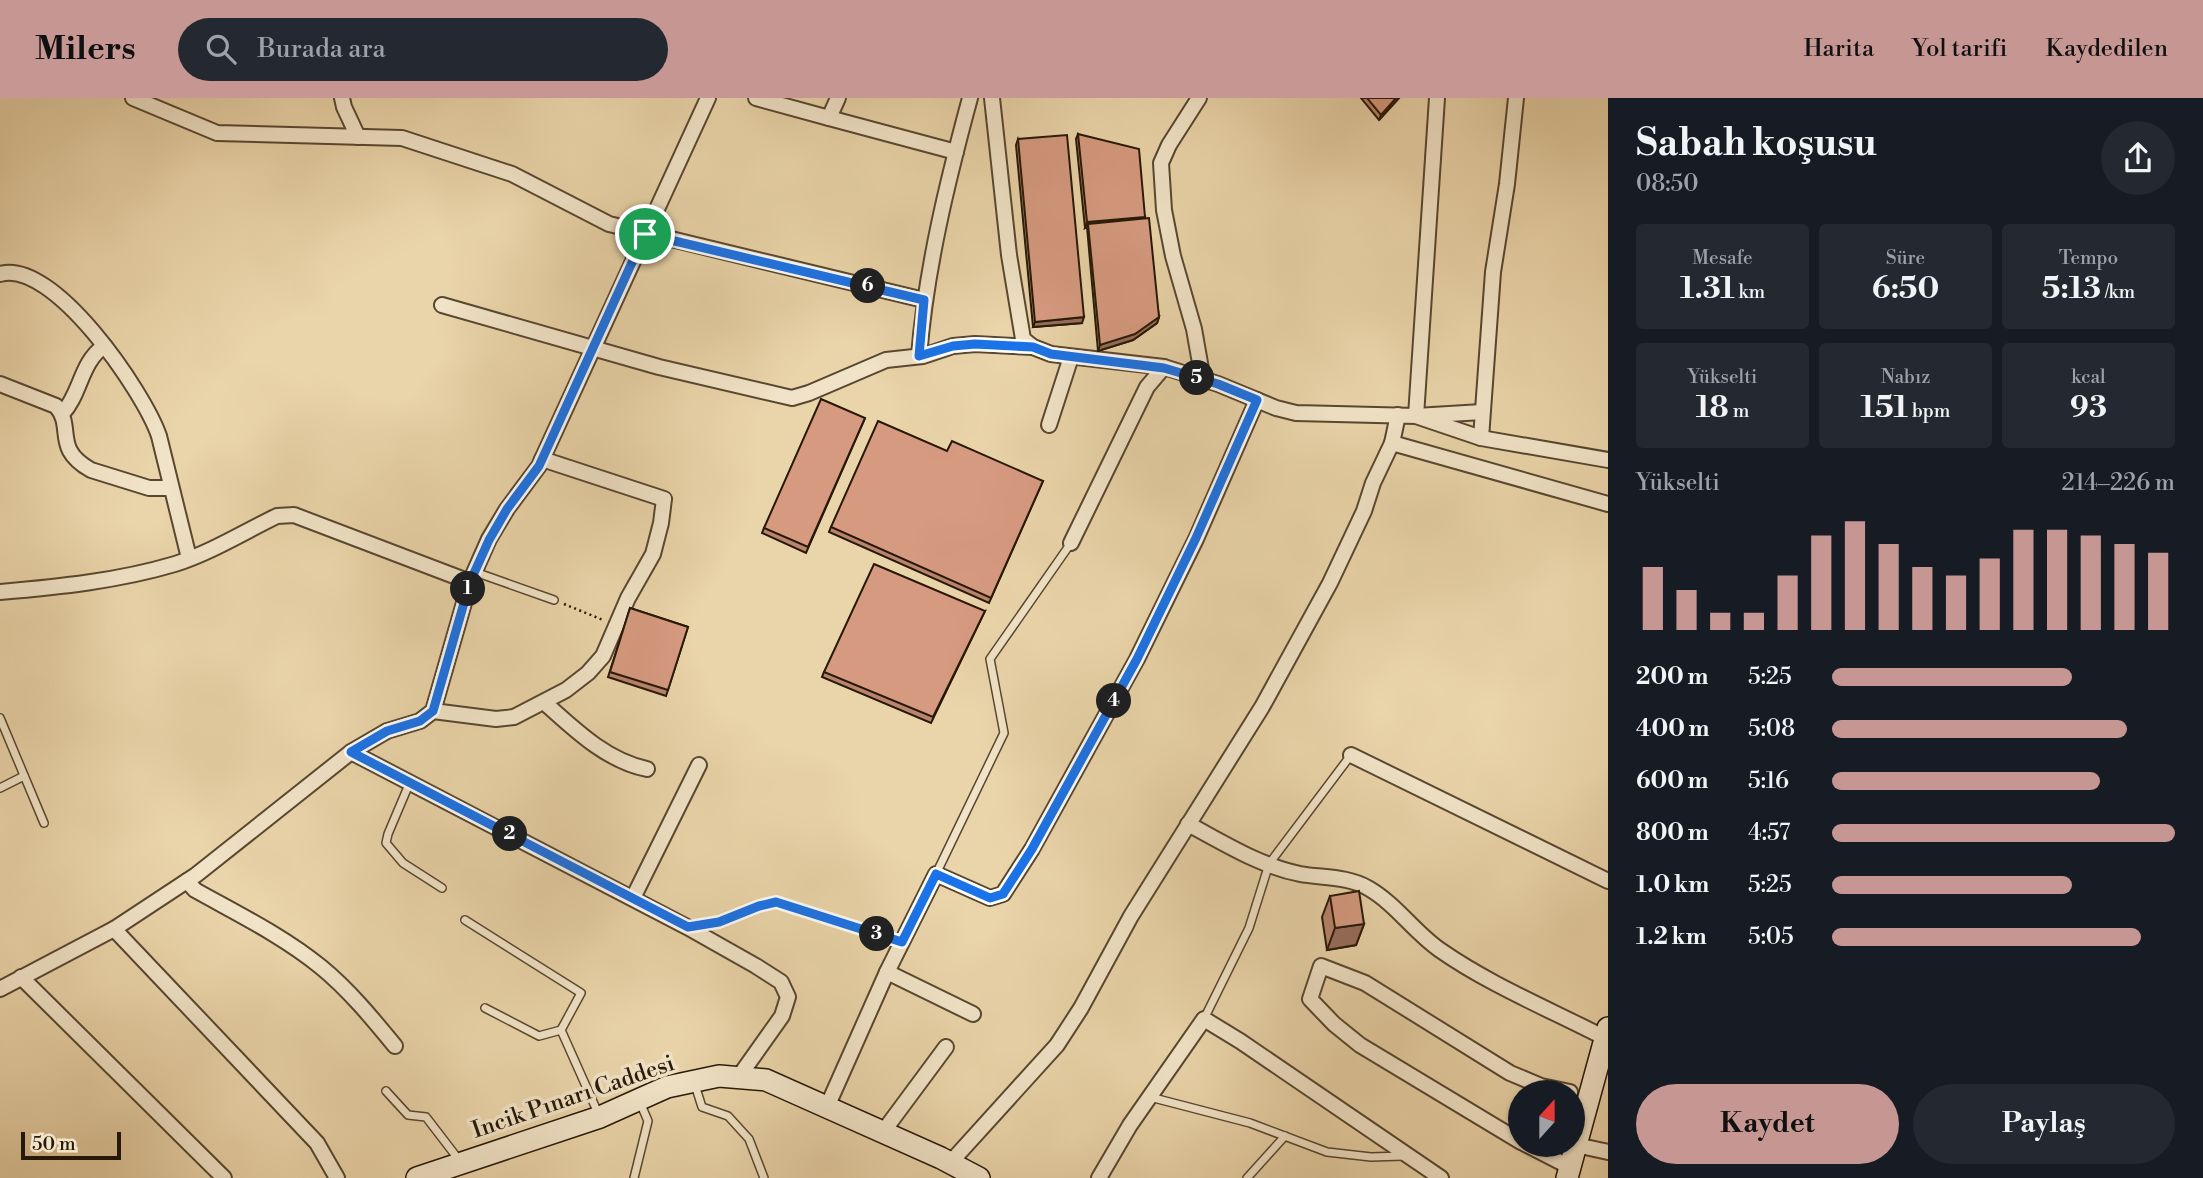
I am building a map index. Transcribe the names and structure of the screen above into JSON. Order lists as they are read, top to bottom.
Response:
{
  "streets": {
    "main road": ["Incik Pınarı Caddesi"]
  },
  "scale_bar": "50 m",
  "north": "top",
  "page": {
    "header": "Milers",
    "search": "Burada ara",
    "nav": ["Harita", "Yol tarifi", "Kaydedilen"],
    "heading": ["Sabah koşusu", "08:50"],
    "stats": [
      ["Mesafe", "1.31 km"],
      ["Süre", "6:50"],
      ["Tempo", "5:13 /km"],
      ["Yükselti", "18 m"],
      ["Nabız", "151 bpm"],
      ["kcal", "93"]
    ],
    "pins": [
      "6",
      "5",
      "1",
      "4",
      "2",
      "3"
    ],
    "chart": ["Yükselti", "214–226 m"],
    "list": [
      {
        "name": "200 m",
        "note": "5:25"
      },
      {
        "name": "400 m",
        "note": "5:08"
      },
      {
        "name": "600 m",
        "note": "5:16"
      },
      {
        "name": "800 m",
        "note": "4:57"
      },
      {
        "name": "1.0 km",
        "note": "5:25"
      },
      {
        "name": "1.2 km",
        "note": "5:05"
      }
    ],
    "buttons": ["Kaydet", "Paylaş"],
    "scale": "50 m"
  }
}
